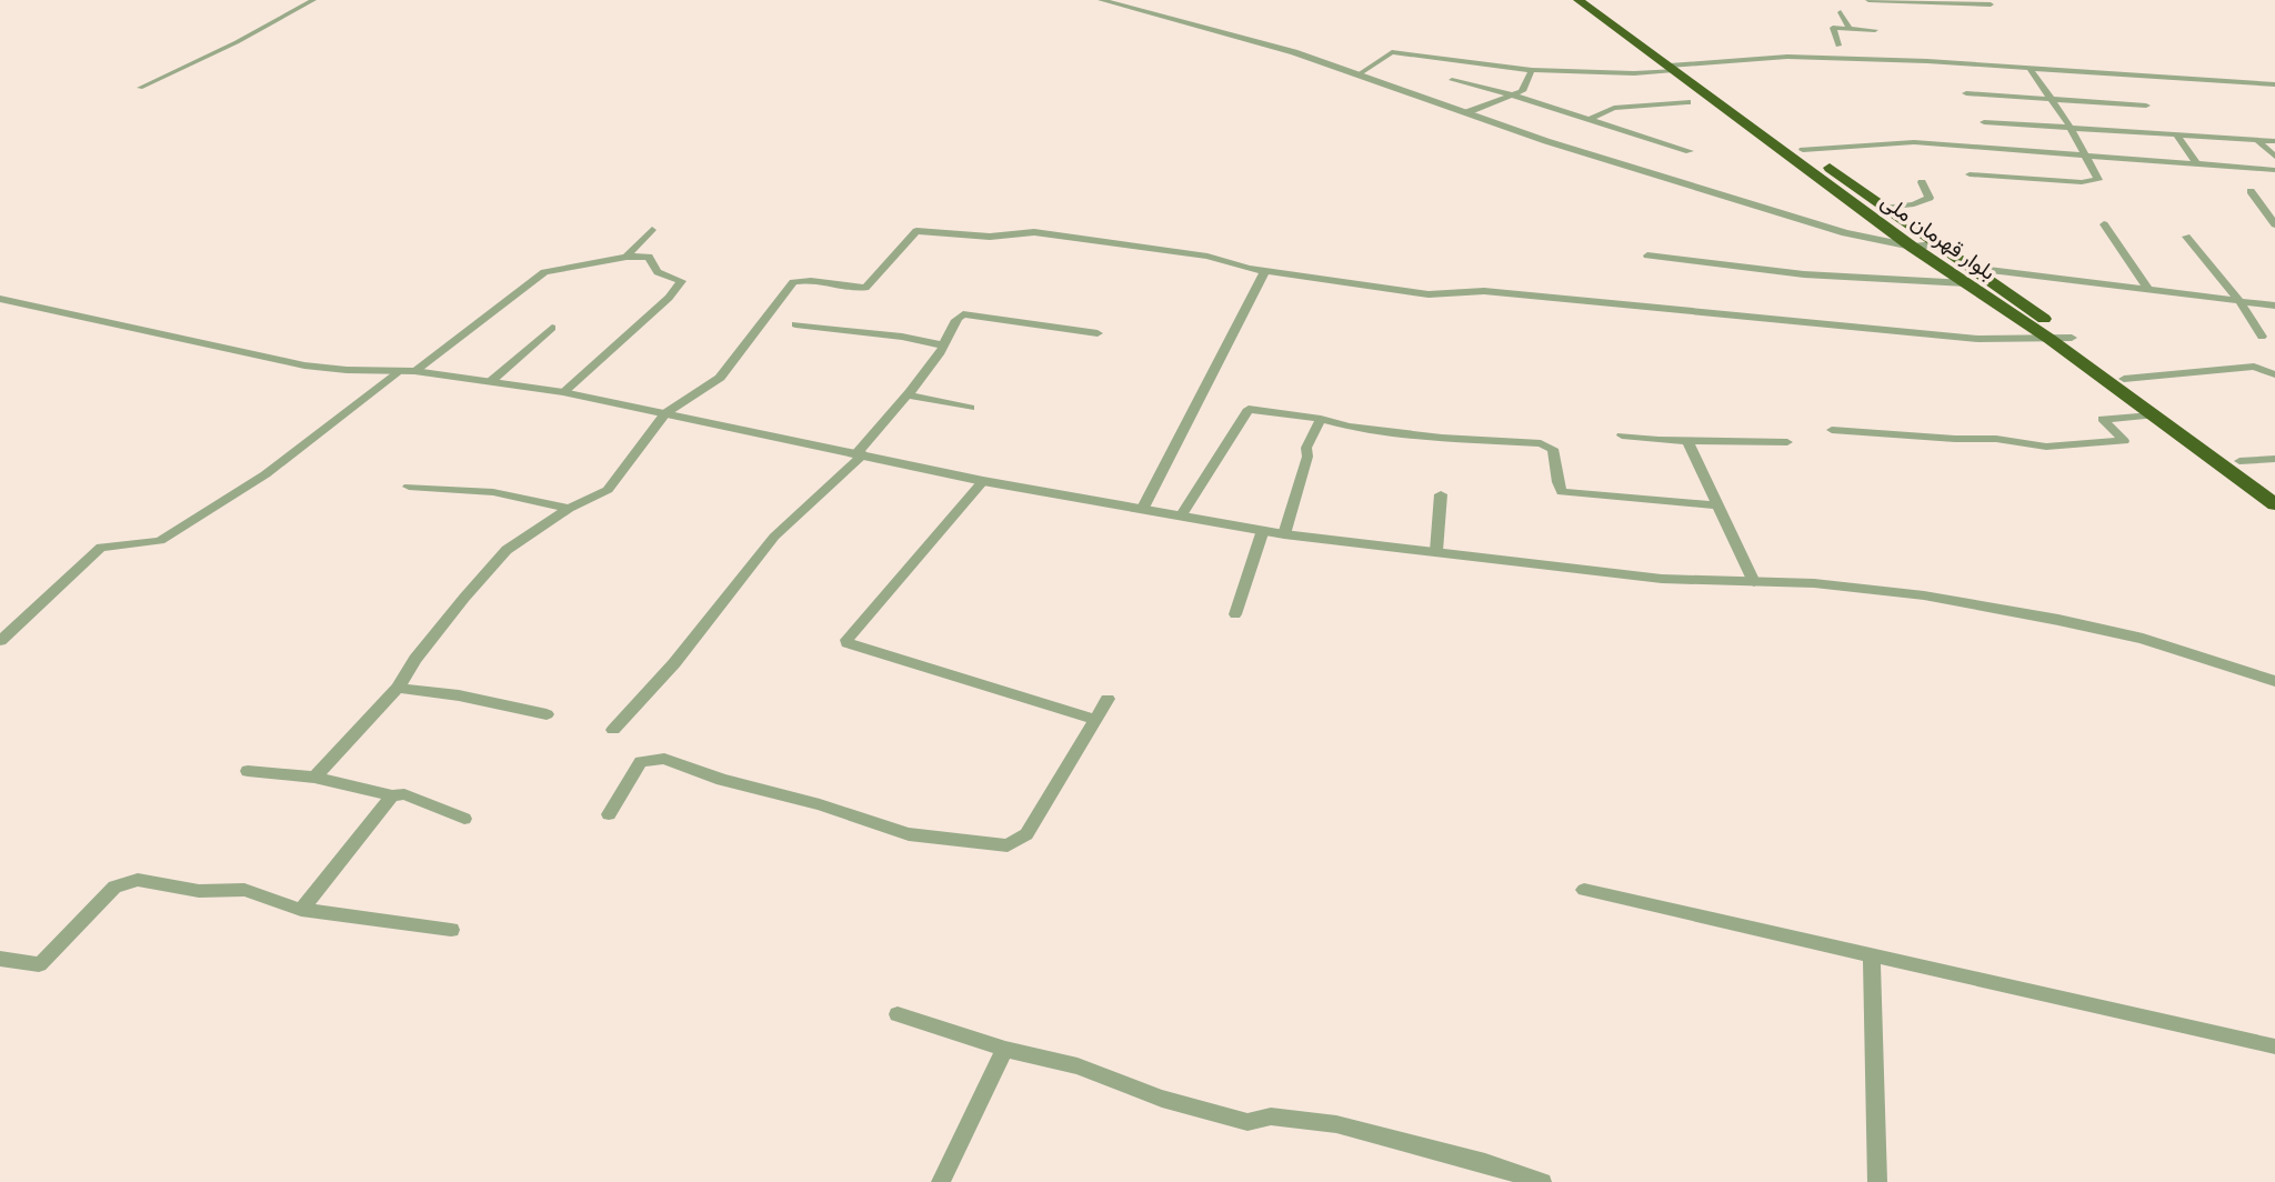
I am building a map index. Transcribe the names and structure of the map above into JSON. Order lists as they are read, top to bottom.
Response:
{
  "streets": {
    "highway": ["بلوار قهرمان ملی"]
  }
}
